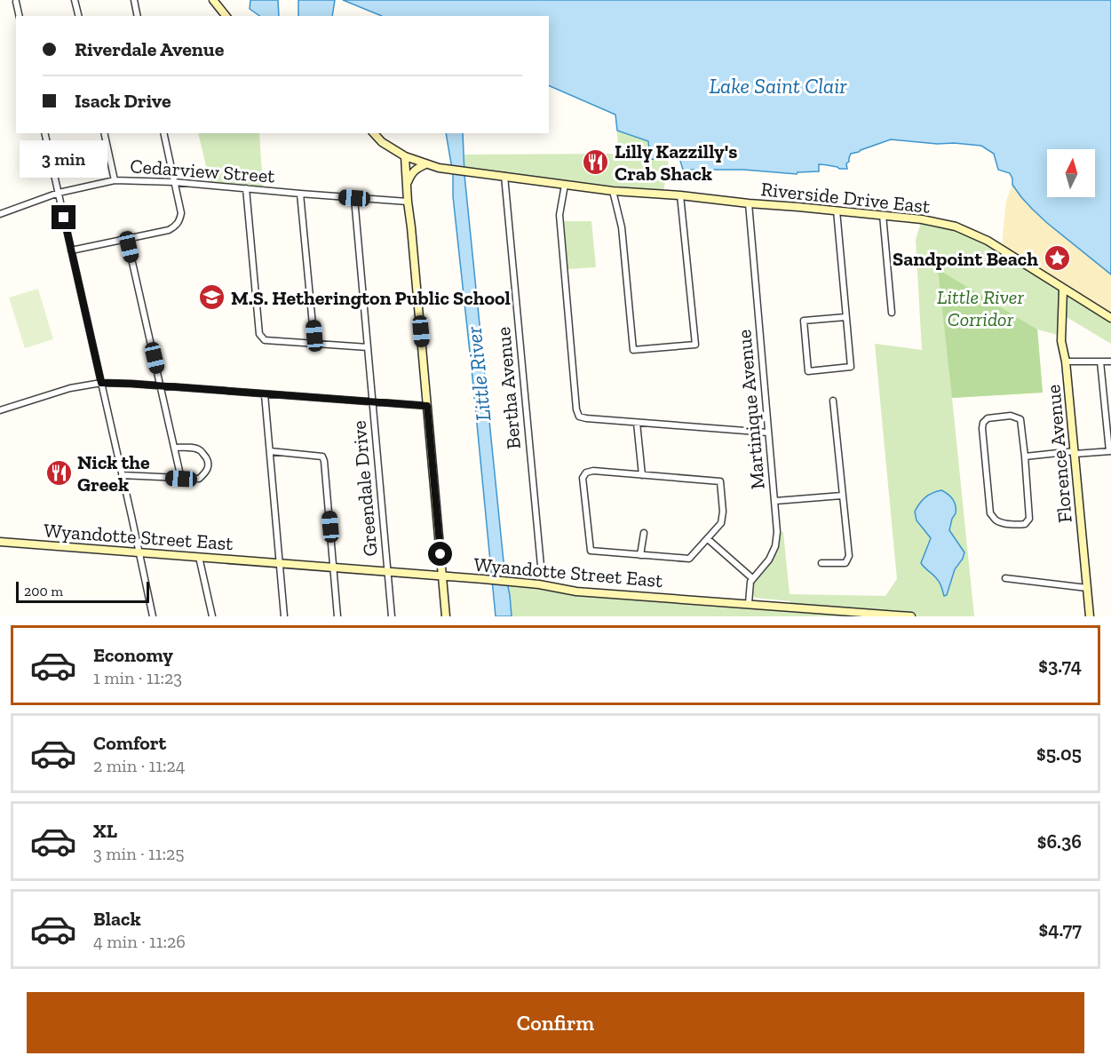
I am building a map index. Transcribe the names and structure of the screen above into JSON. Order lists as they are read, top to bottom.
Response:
{
  "streets": {
    "street": [
      "Cedarview Street",
      "Riverside Drive East",
      "Bertha Avenue",
      "Martinique Avenue",
      "Florence Avenue",
      "Greendale Drive",
      "Wyandotte Street East"
    ]
  },
  "crossings": [
    ["Cedarview Street", "Greendale Drive"],
    ["Riverside Drive East", "Bertha Avenue"],
    ["Riverside Drive East", "Martinique Avenue"],
    ["Riverside Drive East", "Florence Avenue"],
    ["Greendale Drive", "Wyandotte Street East"]
  ],
  "water": ["Lake Saint Clair", "Little River"],
  "parks": ["Little River Corridor"],
  "places": {
    "restaurant": ["Lilly Kazzilly's Crab Shack", "Nick the Greek"],
    "place": ["Sandpoint Beach"],
    "school or university": ["M.S. Hetherington Public School"]
  },
  "scale_bar": "200 m",
  "north": "top",
  "page": {
    "banner": ["Riverdale Avenue", "Isack Drive"],
    "bubble": "3 min",
    "scale": "200 m",
    "list": [
      {
        "name": "Economy",
        "note": "1 min · 11:23",
        "value": "$3.74"
      },
      {
        "name": "Comfort",
        "note": "2 min · 11:24",
        "value": "$5.05"
      },
      {
        "name": "XL",
        "note": "3 min · 11:25",
        "value": "$6.36"
      },
      {
        "name": "Black",
        "note": "4 min · 11:26",
        "value": "$4.77"
      }
    ],
    "buttons": "Confirm"
  }
}
